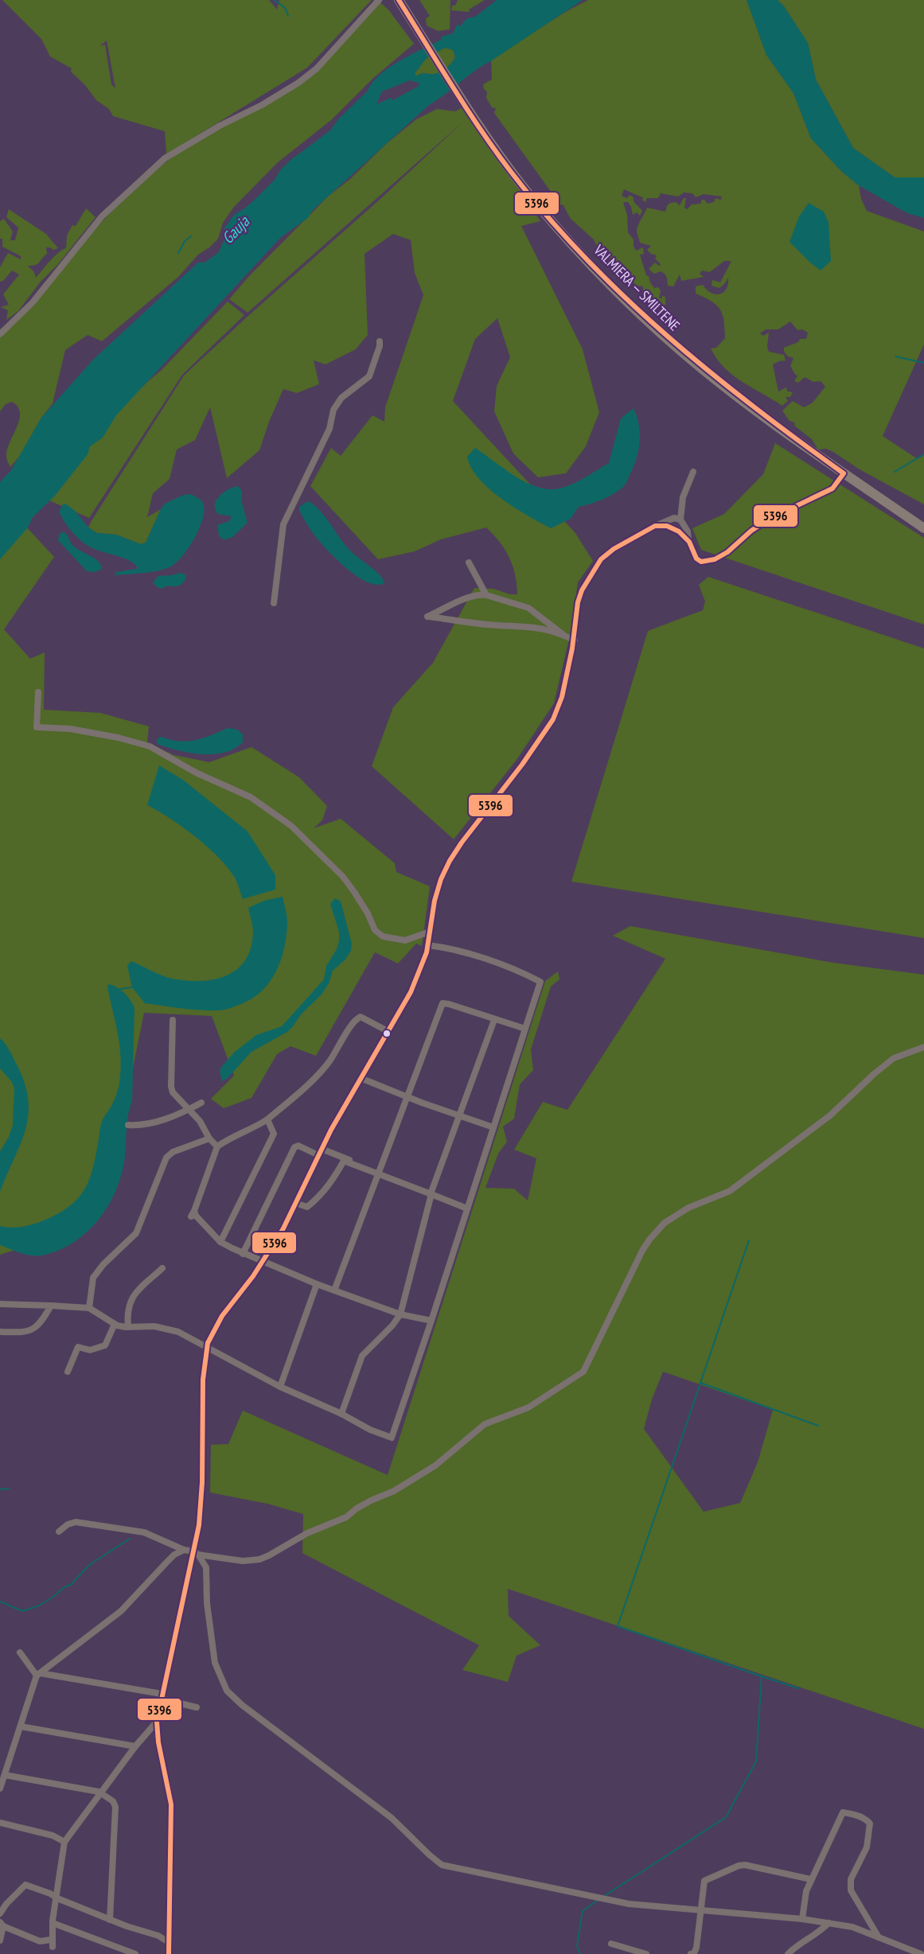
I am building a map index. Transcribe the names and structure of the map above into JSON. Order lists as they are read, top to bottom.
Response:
{
  "streets": {
    "main road": ["VALMIERA — SMILTENE"]
  },
  "water": ["Gauja"],
  "lines": ["transit line 5396"]
}
